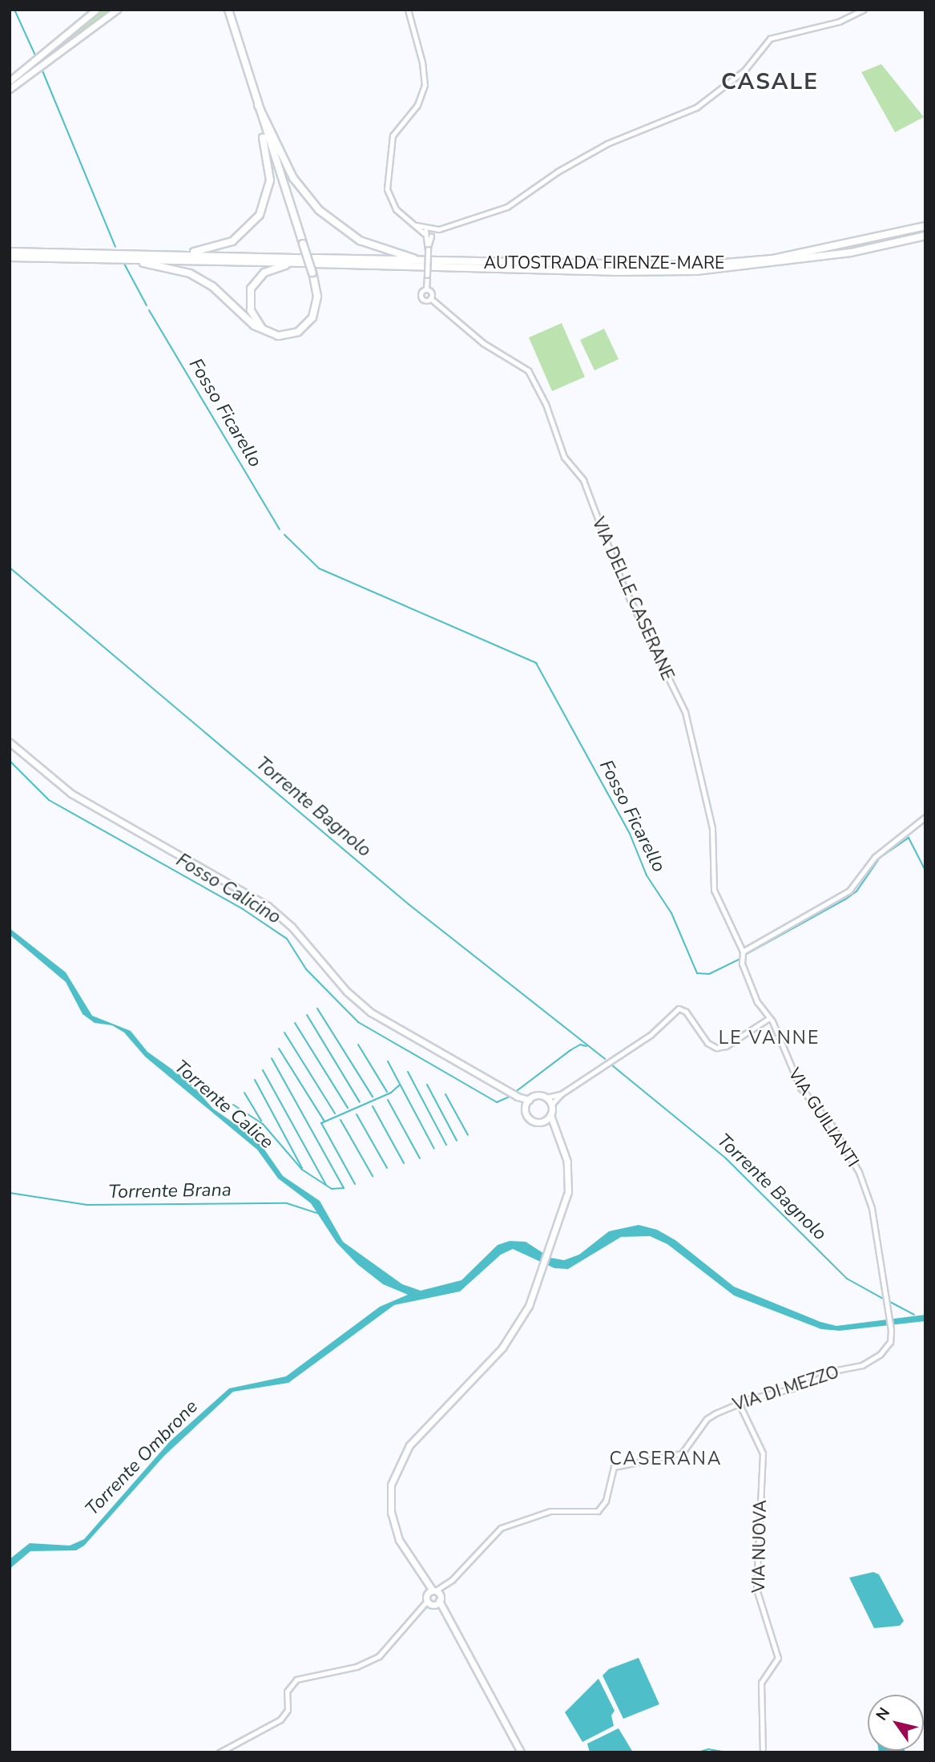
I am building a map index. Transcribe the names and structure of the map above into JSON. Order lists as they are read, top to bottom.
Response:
{
  "streets": {
    "highway": ["AUTOSTRADA FIRENZE-MARE"],
    "street": [
      "VIA DELLE CASERANE",
      "VIA GUILIANTI",
      "VIA DI MEZZO",
      "VIA NUOVA"
    ]
  },
  "crossings": [
    ["VIA DELLE CASERANE", "VIA GUILIANTI"],
    ["VIA GUILIANTI", "VIA DI MEZZO"],
    ["VIA DI MEZZO", "VIA NUOVA"]
  ],
  "districts": ["CASALE", "LE VANNE", "CASERANA"],
  "water": [
    "Fosso Ficarello",
    "Torrente Bagnolo",
    "Fosso Calicino",
    "Torrente Calice",
    "Torrente Brana",
    "Torrente Ombrone"
  ],
  "north": "top left"
}
